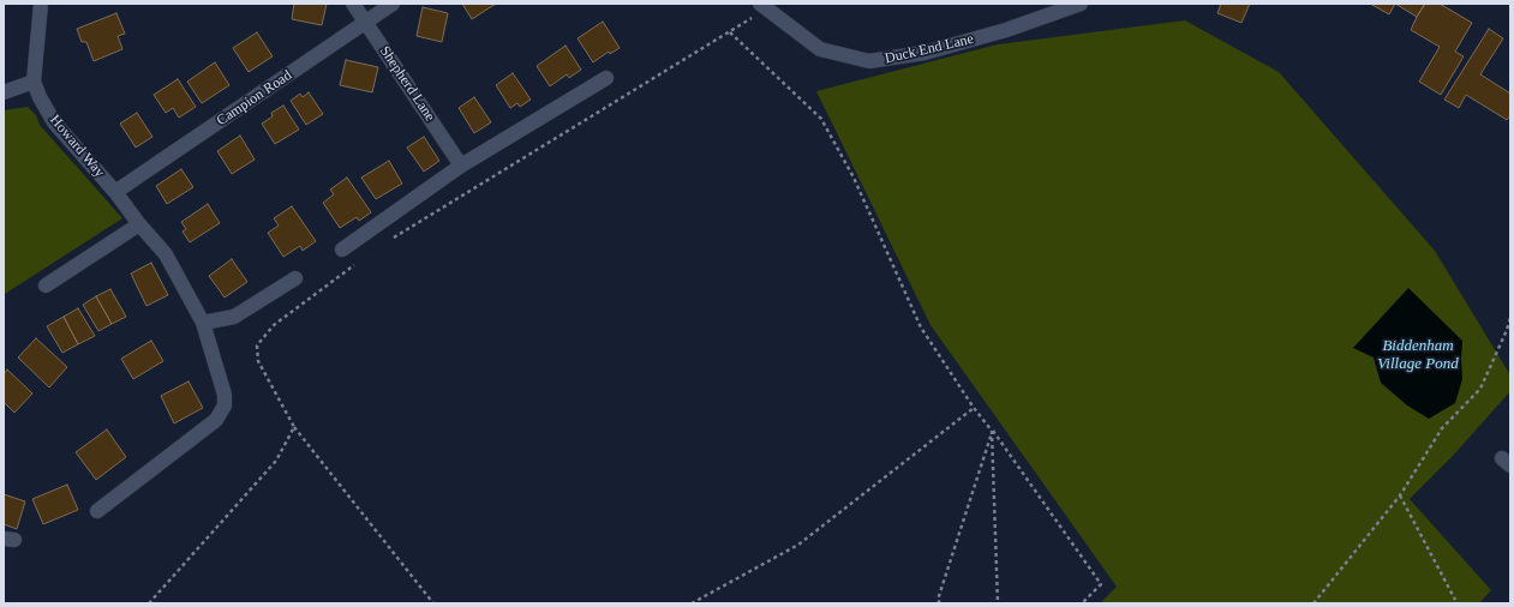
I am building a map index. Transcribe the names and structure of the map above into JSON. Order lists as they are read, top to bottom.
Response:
{
  "streets": {
    "street": [
      "Duck End Lane",
      "Shepherd Lane",
      "Campion Road",
      "Howard Way"
    ]
  },
  "crossings": [
    ["Shepherd Lane", "Campion Road"],
    ["Campion Road", "Howard Way"]
  ],
  "water": ["Biddenham Village Pond"]
}
